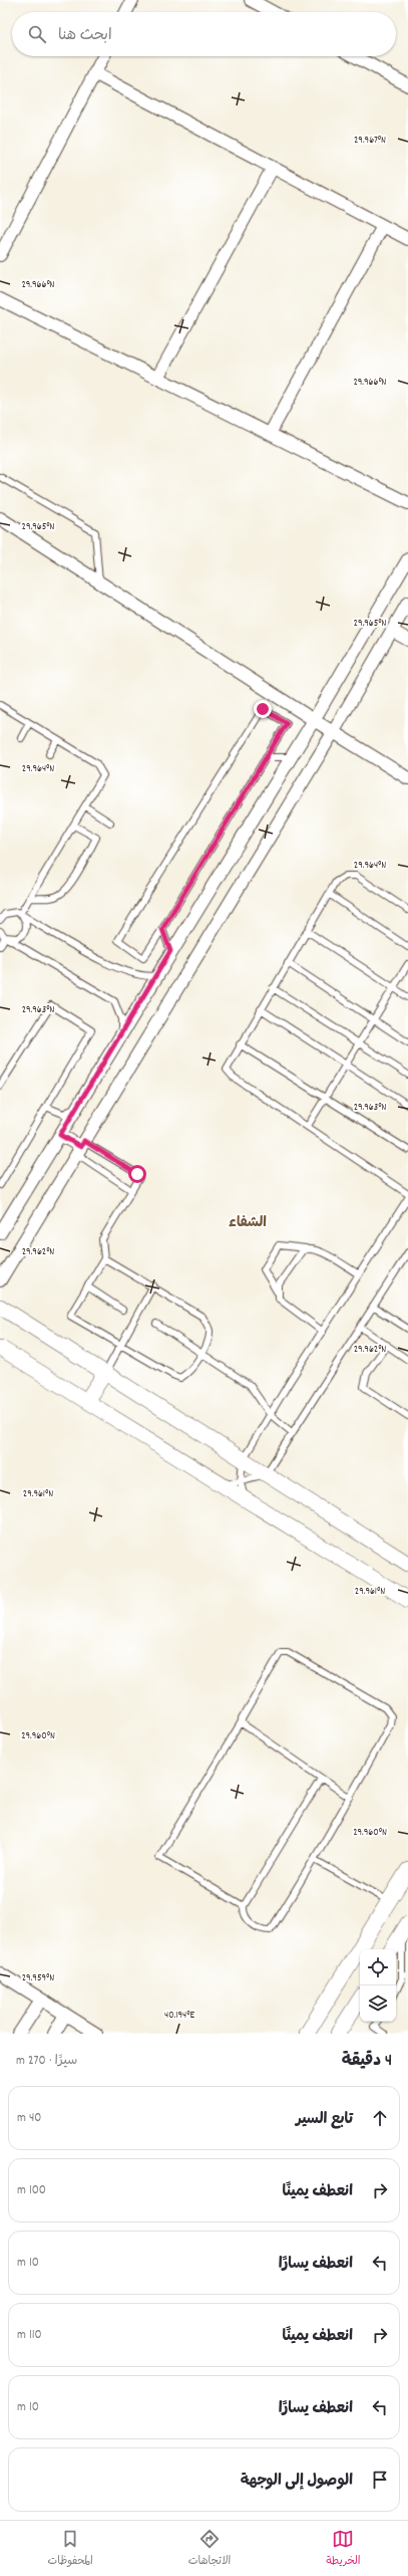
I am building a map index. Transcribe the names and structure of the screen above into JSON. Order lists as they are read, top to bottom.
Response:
{
  "districts": ["الشفاء"],
  "page": {
    "search": "ابحث هنا",
    "heading": ["4 دقيقة", "سيرًا · 270 m"],
    "list": [
      ["تابع السير", "40 m"],
      ["انعطف يمينًا", "100 m"],
      ["انعطف يسارًا", "10 m"],
      ["انعطف يمينًا", "110 m"],
      ["انعطف يسارًا", "10 m"],
      "الوصول إلى الوجهة"
    ],
    "nav": ["الخريطة", "الاتجاهات", "المحفوظات"]
  },
  "coordinates": [
    "29.967°N",
    "29.966°N",
    "29.965°N",
    "29.964°N",
    "29.963°N",
    "29.962°N",
    "29.961°N",
    "29.960°N",
    "29.959°N",
    "40.194°E"
  ]
}
